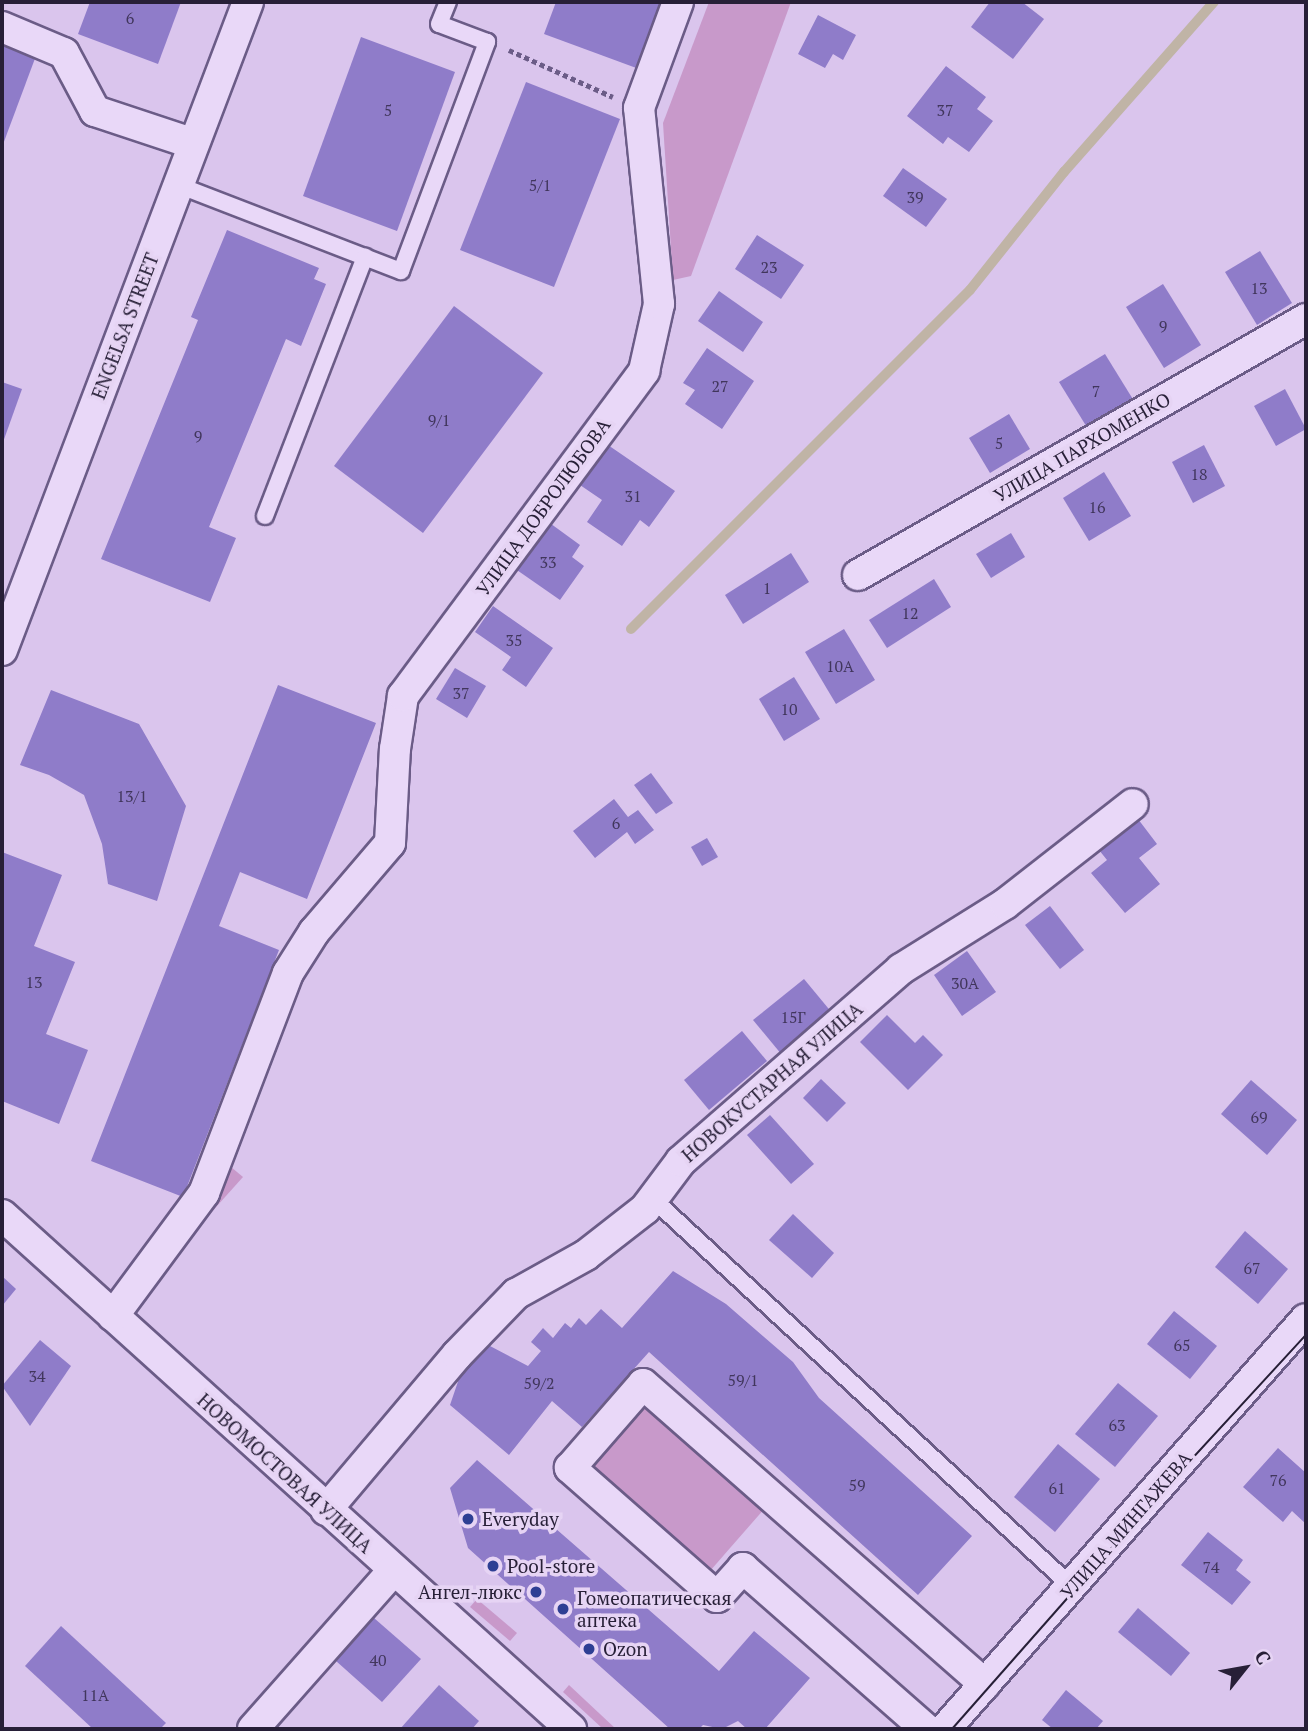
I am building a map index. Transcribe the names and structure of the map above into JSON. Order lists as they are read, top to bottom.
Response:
{
  "streets": {
    "street": [
      "ENGELSA STREET",
      "УЛИЦА ПАРХОМЕНКО",
      "УЛИЦА ДОБРОЛЮБОВА",
      "НОВОКУСТАРНАЯ УЛИЦА",
      "НОВОМОСТОВАЯ УЛИЦА",
      "УЛИЦА МИНГАЖЕВА"
    ]
  },
  "crossings": [
    ["УЛИЦА ДОБРОЛЮБОВА", "НОВОМОСТОВАЯ УЛИЦА"],
    ["НОВОКУСТАРНАЯ УЛИЦА", "НОВОМОСТОВАЯ УЛИЦА"]
  ],
  "places": [
    "Everyday",
    "Pool-store",
    "Ангел-люкс",
    "Гомеопатическая аптека",
    "Ozon"
  ],
  "house_numbers": [
    "6",
    "5",
    "37",
    "5/1",
    "39",
    "23",
    "13",
    "9",
    "27",
    "7",
    "9/1",
    "9",
    "5",
    "18",
    "31",
    "16",
    "33",
    "1",
    "12",
    "35",
    "10А",
    "37",
    "10",
    "13/1",
    "6",
    "13",
    "30А",
    "15Г",
    "69",
    "67",
    "65",
    "34",
    "59/1",
    "59/2",
    "63",
    "76",
    "59",
    "61",
    "74",
    "40",
    "11А"
  ],
  "north": "top right"
}
